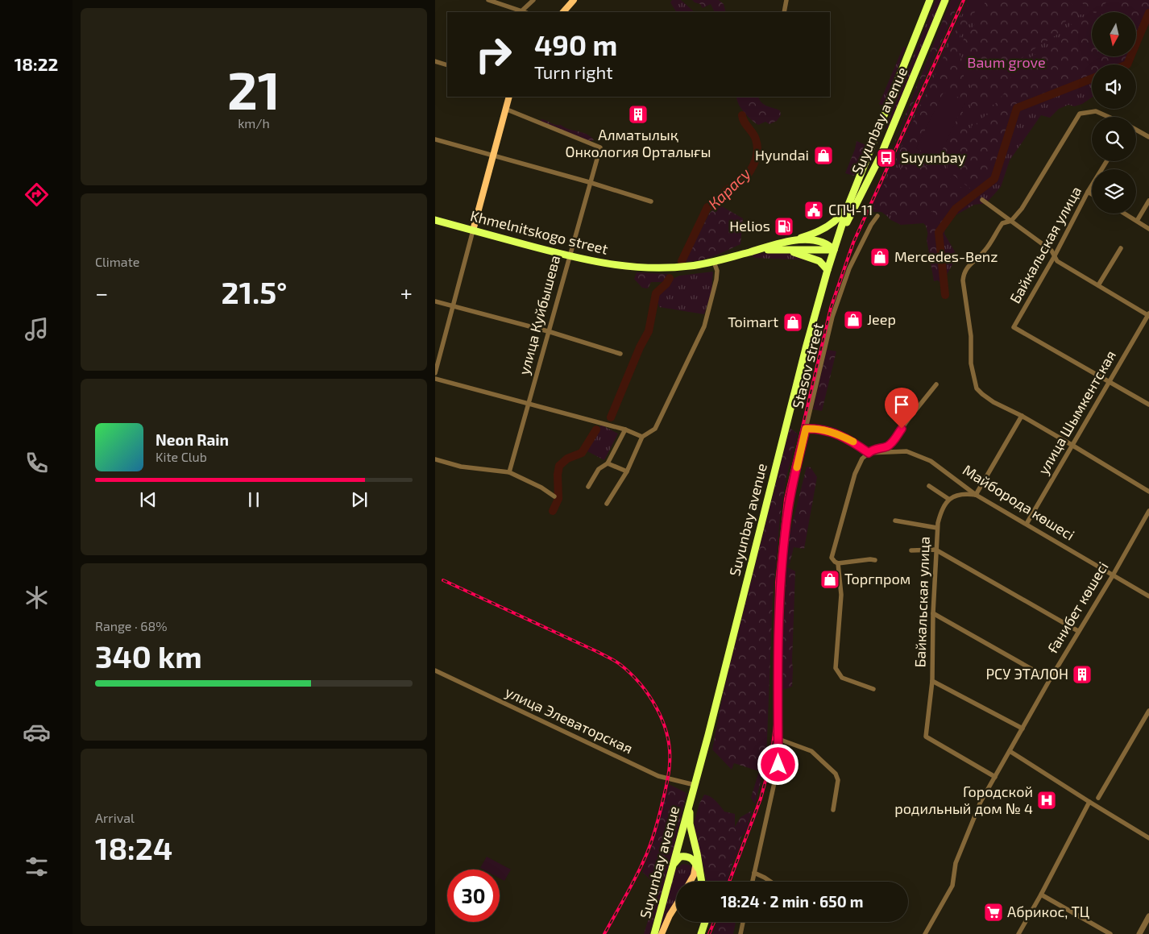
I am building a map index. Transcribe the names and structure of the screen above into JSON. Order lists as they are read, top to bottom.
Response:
{
  "streets": {
    "main road": ["Suyunbay avenue", "Khmelnitskogo street"],
    "street": [
      "Байкальская улица",
      "улица Куйбышева",
      "Stasov street",
      "улица Шымкентская",
      "Майборода көшесі",
      "Ғанибет көшесі",
      "улица Элеваторская"
    ]
  },
  "crossings": [
    ["Suyunbay avenue", "Khmelnitskogo street"],
    ["Suyunbay avenue", "улица Элеваторская"],
    ["Khmelnitskogo street", "улица Куйбышева"],
    ["Байкальская улица", "улица Шымкентская"],
    ["Байкальская улица", "Ғанибет көшесі"],
    ["улица Шымкентская", "Майборода көшесі"],
    ["Майборода көшесі", "Ғанибет көшесі"]
  ],
  "water": ["Карасу"],
  "parks": ["Baum grove"],
  "places": {
    "building": ["Алматылық Онкология Орталығы", "РСУ ЭТАЛОН"],
    "shop": [
      "Hyundai",
      "Mercedes-Benz",
      "Jeep",
      "Toimart",
      "Торгпром"
    ],
    "bus stop": ["Suyunbay"],
    "public building": ["СПЧ-11"],
    "fuel station": ["Helios"],
    "hospital": ["Городской родильный дом № 4"],
    "supermarket": ["Абрикос, ТЦ"]
  },
  "north": "bottom",
  "page": {
    "tabs": "18:22",
    "tile": [
      ["21", "km/h"],
      "Climate",
      ["Range · 68%", "340 km"],
      ["Arrival", "18:24"]
    ],
    "turn": ["490 m", "Turn right"],
    "heat": ["−", "21.5°", "+"],
    "song": ["Neon Rain", "Kite Club"],
    "limit": "30",
    "trip": "18:24 · 2 min · 650 m"
  }
}
